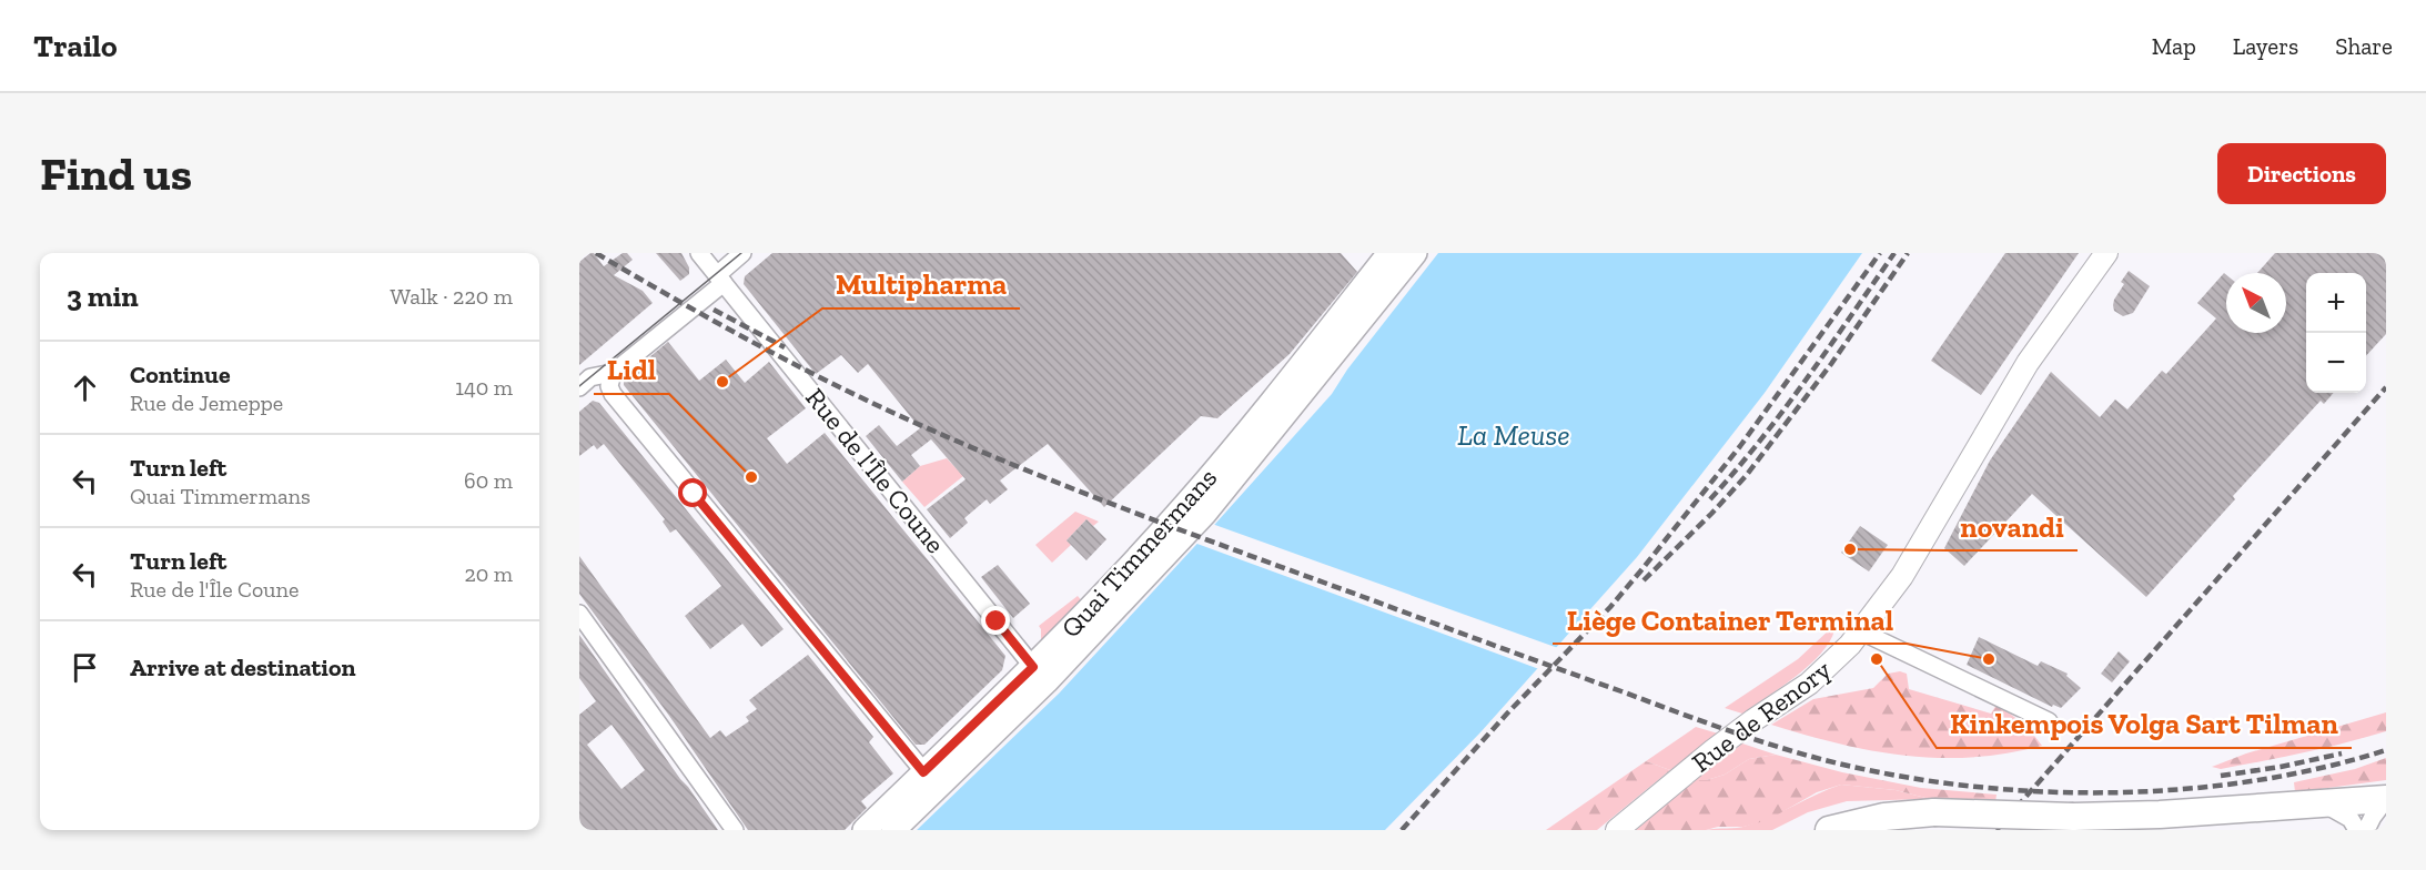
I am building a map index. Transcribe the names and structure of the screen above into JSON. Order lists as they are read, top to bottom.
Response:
{
  "streets": {
    "main road": ["Quai Timmermans"],
    "street": ["Rue de l'Île Coune", "Rue de Renory"]
  },
  "crossings": [
    ["Rue de l'Île Coune", "Quai Timmermans"]
  ],
  "water": ["La Meuse"],
  "places": [
    "Multipharma",
    "Lidl",
    "novandi",
    "Kinkempois Volga Sart Tilman",
    "Liège Container Terminal"
  ],
  "north": "top left",
  "page": {
    "header": "Trailo",
    "nav": ["Map", "Layers", "Share"],
    "buttons": "Directions",
    "title": "Find us",
    "heading": ["3 min", "Walk · 220 m"],
    "map_buttons": ["+", "−"],
    "list": [
      ["Continue", "Rue de Jemeppe", "140 m"],
      ["Turn left", "Quai Timmermans", "60 m"],
      ["Turn left", "Rue de l'Île Coune", "20 m"],
      "Arrive at destination"
    ]
  }
}
